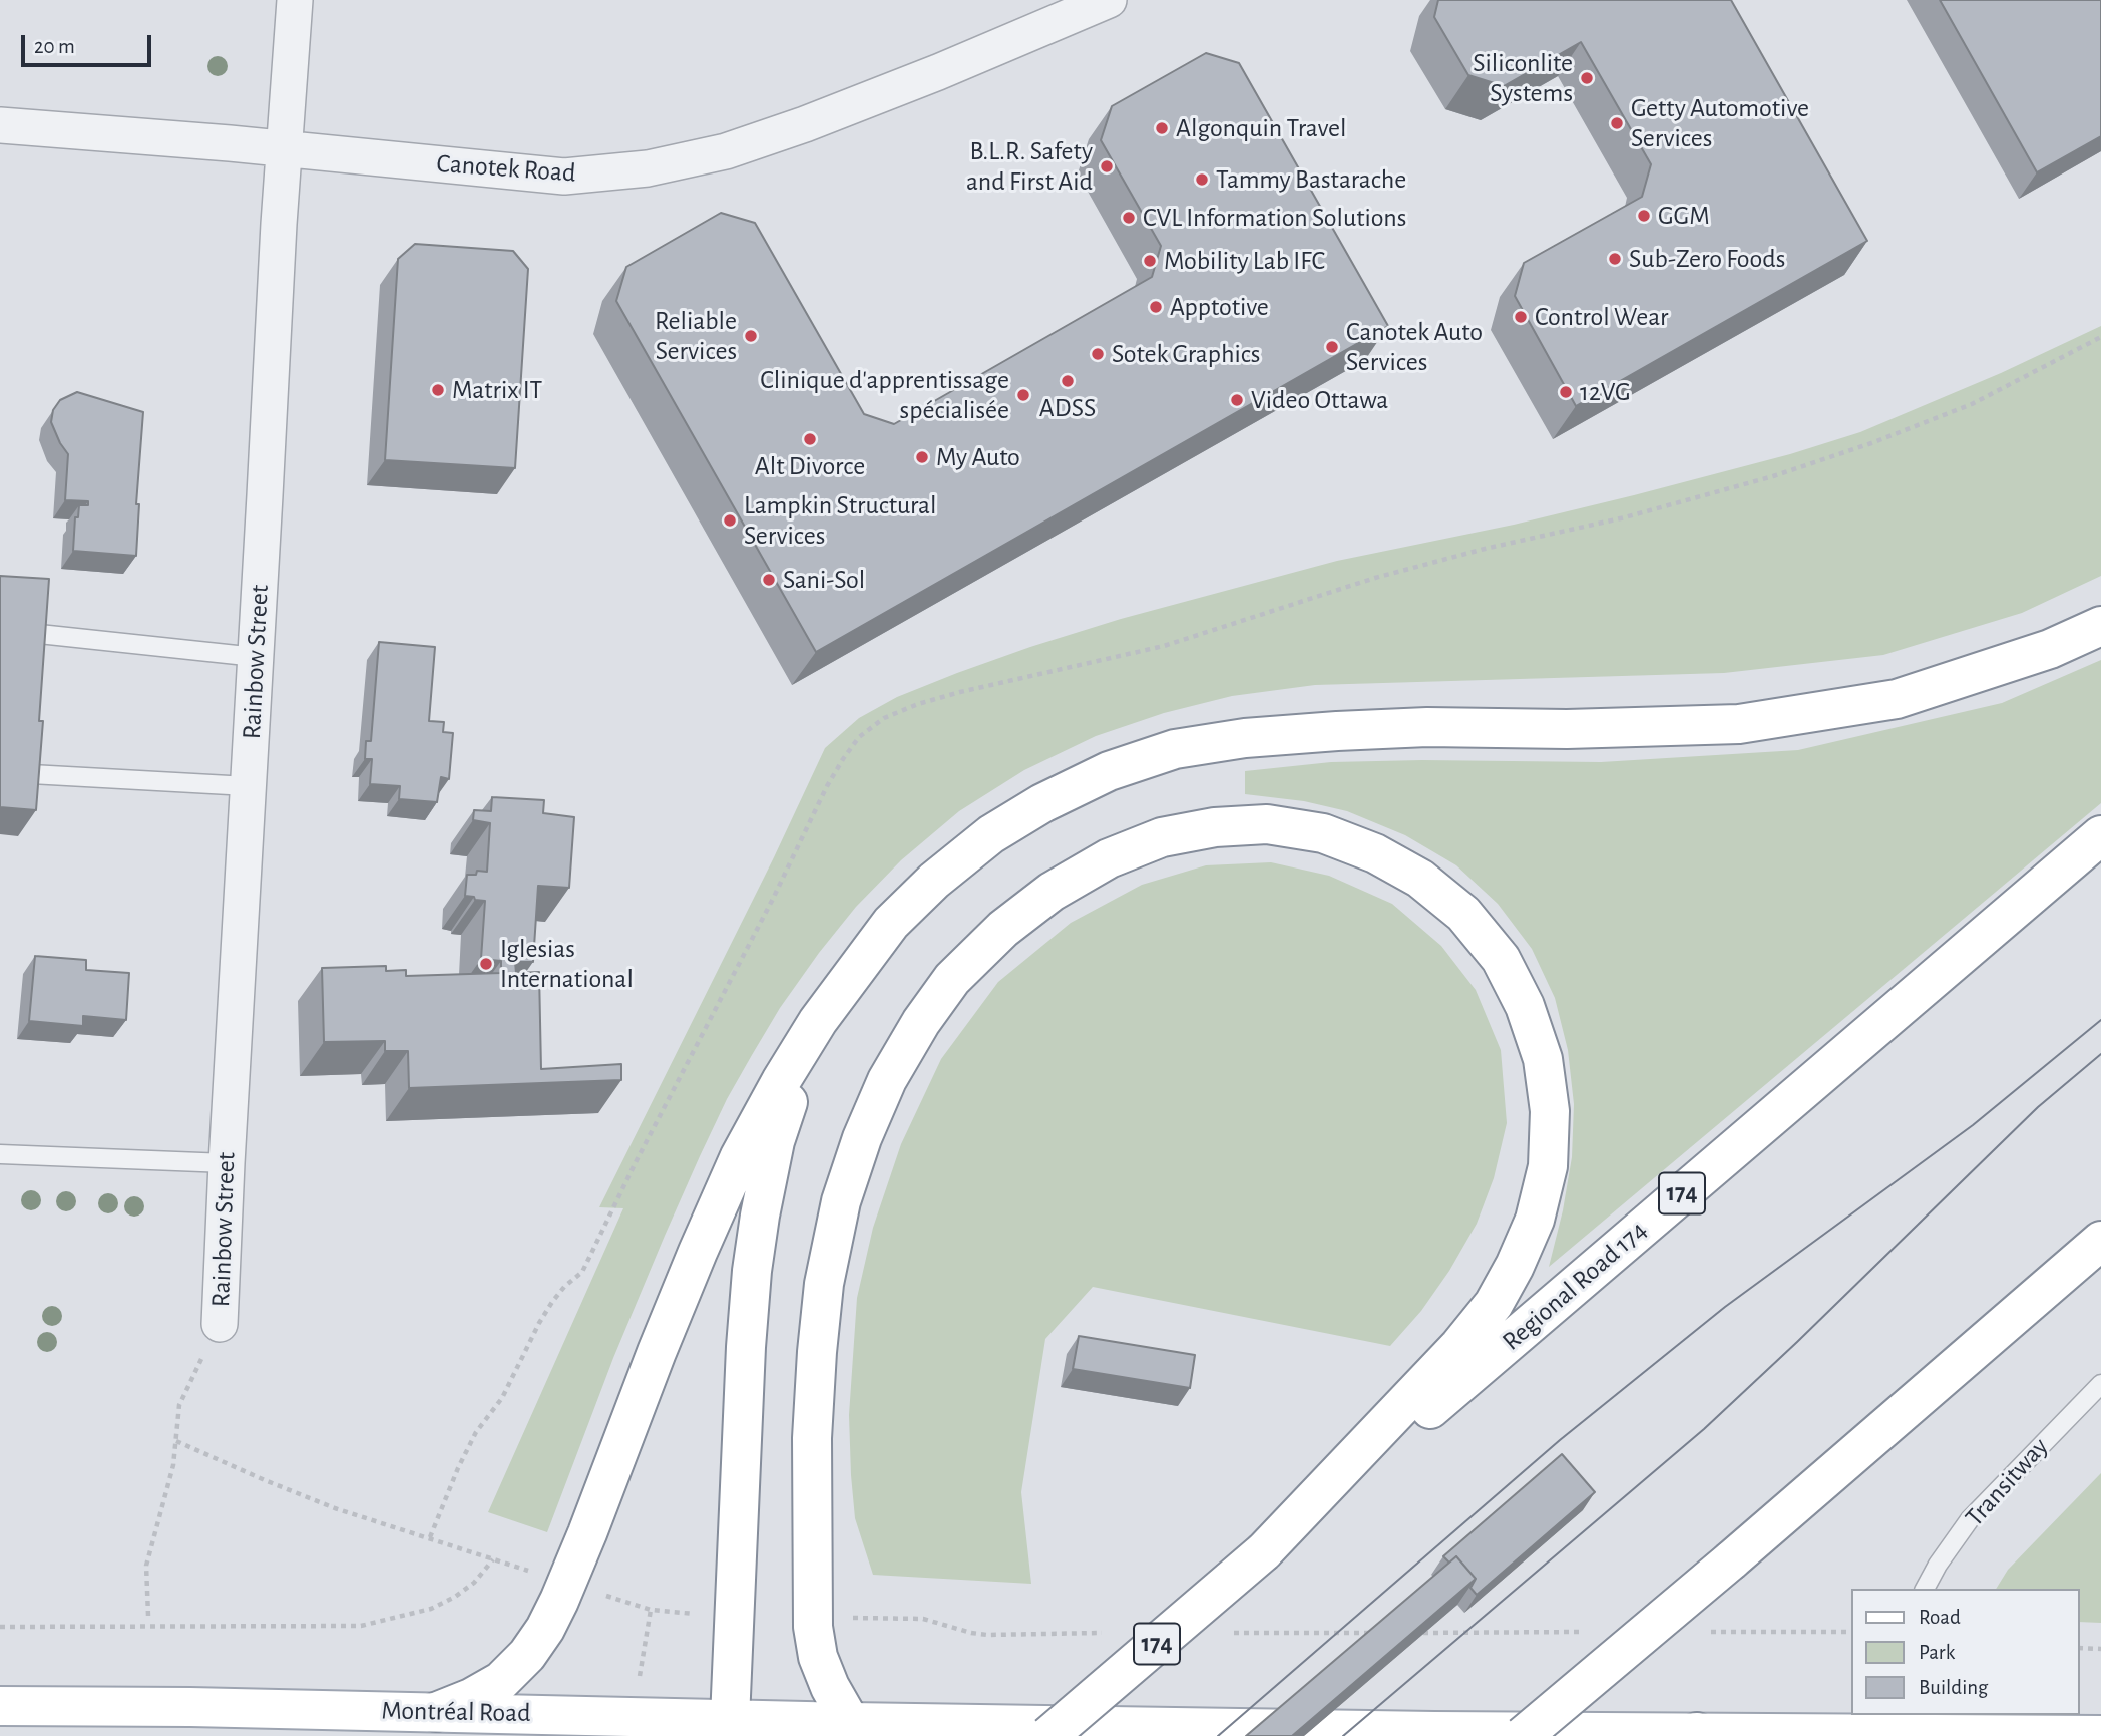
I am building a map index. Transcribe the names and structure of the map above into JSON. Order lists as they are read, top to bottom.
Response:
{
  "streets": {
    "main road": ["174", "Regional Road 174", "Montréal Road"],
    "street": ["Canotek Road", "Rainbow Street"],
    "lane": ["Transitway"]
  },
  "crossings": [
    ["Canotek Road", "Rainbow Street"]
  ],
  "places": [
    "Siliconlite Systems",
    "Getty Automotive Services",
    "Algonquin Travel",
    "B.L.R. Safety and First Aid",
    "Tammy Bastarache",
    "GGM",
    "CVL Information Solutions",
    "Sub-Zero Foods",
    "Mobility Lab IFC",
    "Apptotive",
    "Control Wear",
    "Reliable Services",
    "Canotek Auto Services",
    "Sotek Graphics",
    "ADSS",
    "Matrix IT",
    "12VG",
    "Clinique d'apprentissage spécialisée",
    "Video Ottawa",
    "Alt Divorce",
    "My Auto",
    "Lampkin Structural Services",
    "Sani-Sol",
    "Iglesias International"
  ],
  "legend": ["Road", "Park", "Building"],
  "scale_bar": "20 m"
}
